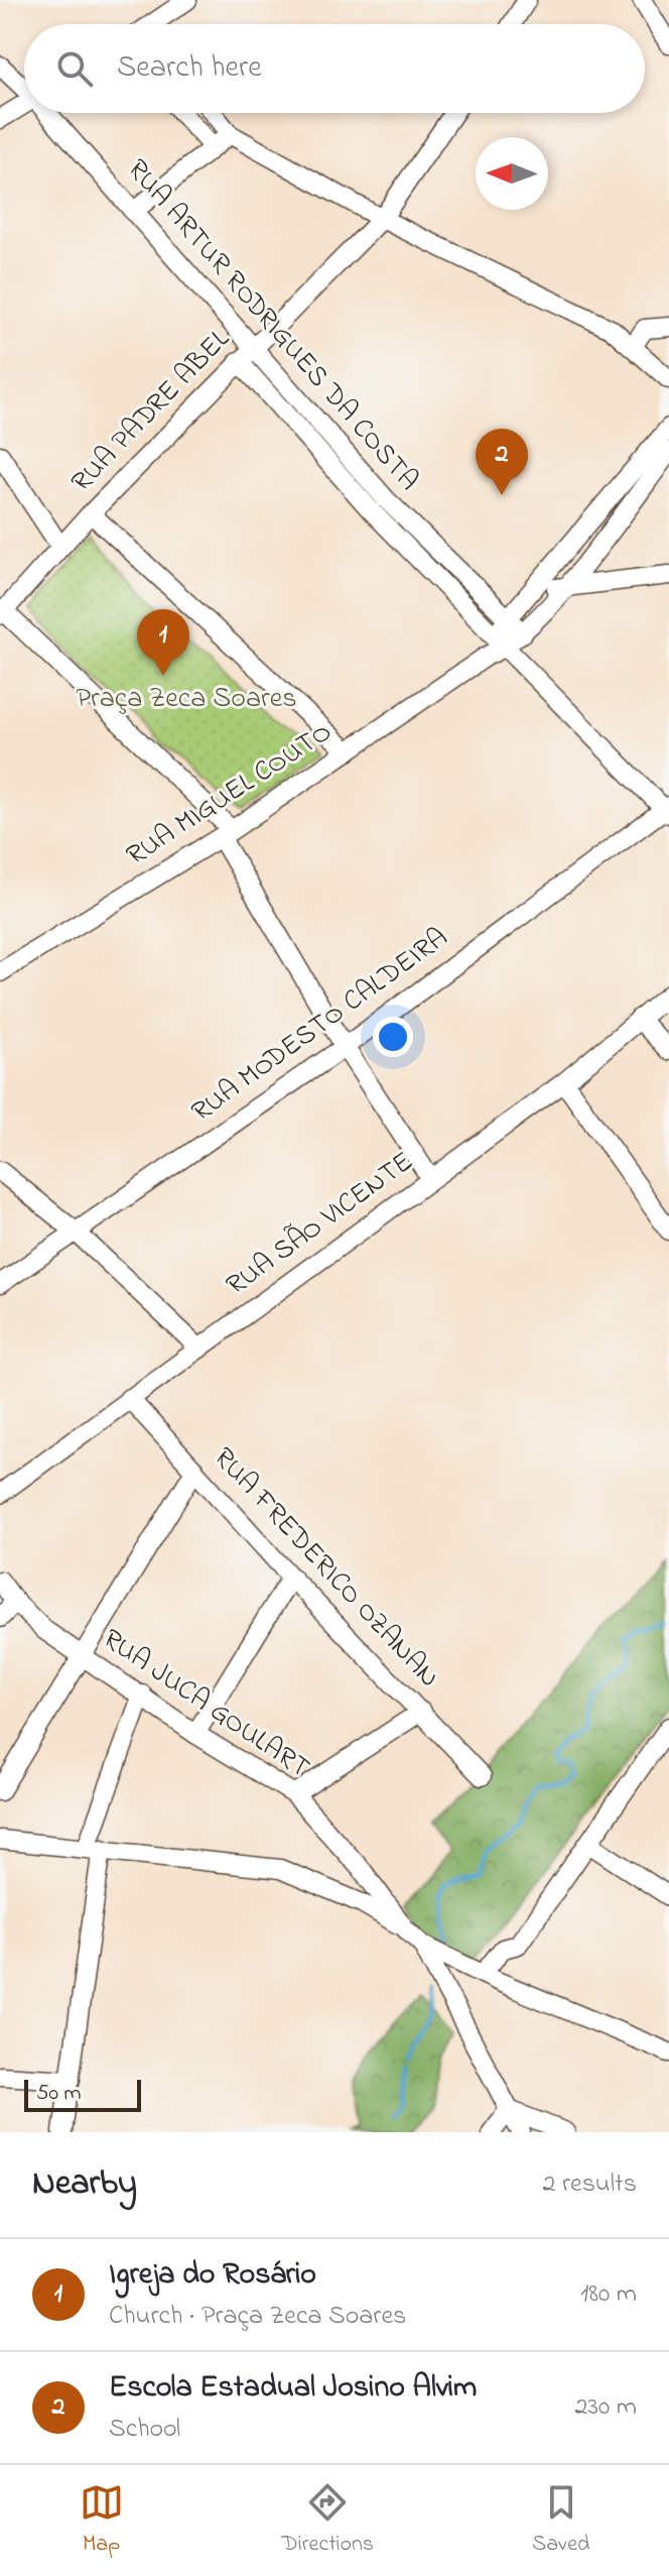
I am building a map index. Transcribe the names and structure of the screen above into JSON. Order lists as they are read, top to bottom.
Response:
{
  "streets": {
    "street": [
      "RUA ARTUR RODRIGUES DA COSTA",
      "RUA PADRE ABEL",
      "RUA MIGUEL COUTO",
      "RUA MODESTO CALDEIRA",
      "RUA SÃO VICENTE",
      "RUA FREDERICO OZANAN",
      "RUA JUCA GOULART"
    ]
  },
  "crossings": [
    ["RUA ARTUR RODRIGUES DA COSTA", "RUA PADRE ABEL"],
    ["RUA ARTUR RODRIGUES DA COSTA", "RUA MIGUEL COUTO"],
    ["RUA ARTUR RODRIGUES DA COSTA", "RUA MODESTO CALDEIRA"],
    ["RUA SÃO VICENTE", "RUA FREDERICO OZANAN"]
  ],
  "parks": ["Praça Zeca Soares"],
  "scale_bar": "50 m",
  "north": "left",
  "page": {
    "search": "Search here",
    "pins": ["2", "1"],
    "scale": "50 m",
    "heading": ["Nearby", "2 results"],
    "list": [
      {
        "mark": "1",
        "name": "Igreja do Rosário",
        "note": "Church · Praça Zeca Soares",
        "value": "180 m"
      },
      {
        "mark": "2",
        "name": "Escola Estadual Josino Alvim",
        "note": "School",
        "value": "230 m"
      }
    ],
    "nav": ["Map", "Directions", "Saved"]
  }
}
